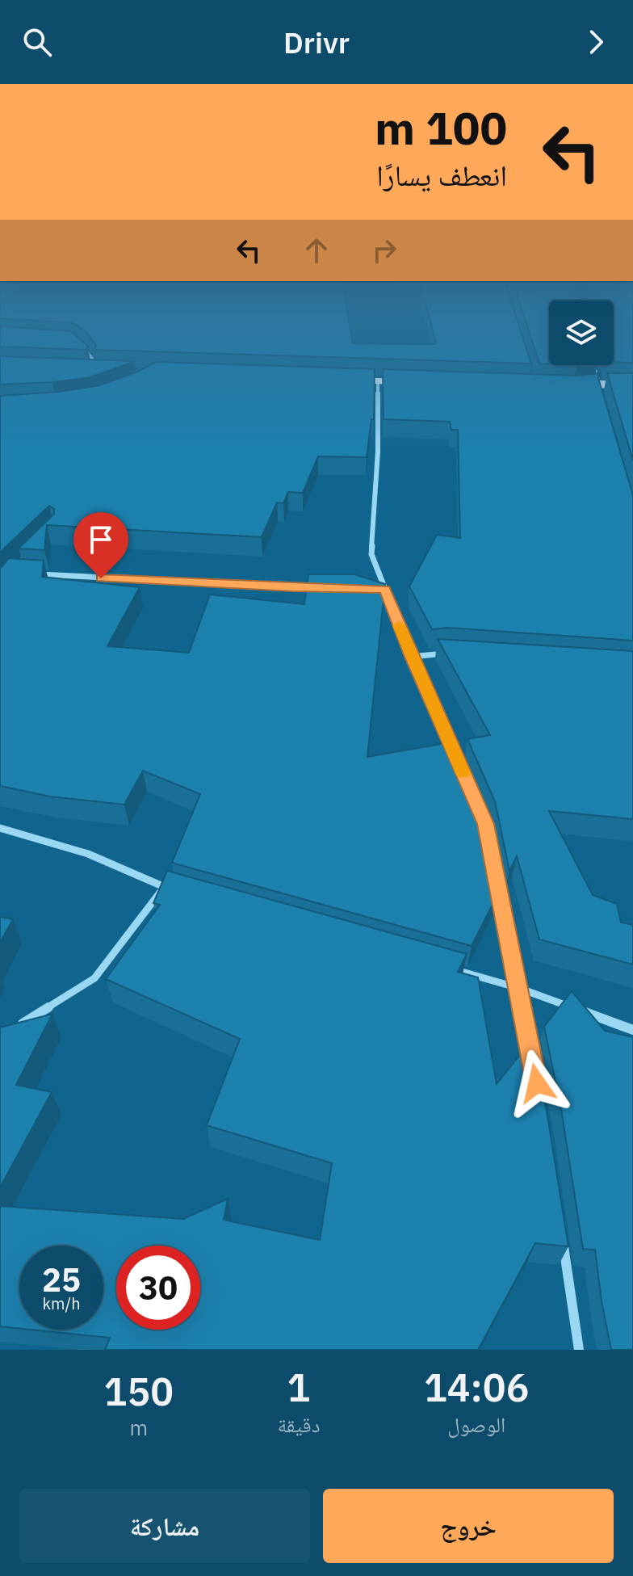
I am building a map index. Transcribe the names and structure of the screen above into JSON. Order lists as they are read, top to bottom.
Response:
{
  "page": {
    "header": "Drivr",
    "turn": ["100 m", "انعطف يسارًا"],
    "speed": "25 km/h",
    "limit": "30",
    "eta": [
      "14:06",
      "الوصول",
      "1",
      "دقيقة",
      "150",
      "m"
    ],
    "buttons": ["خروج", "مشاركة"]
  }
}
